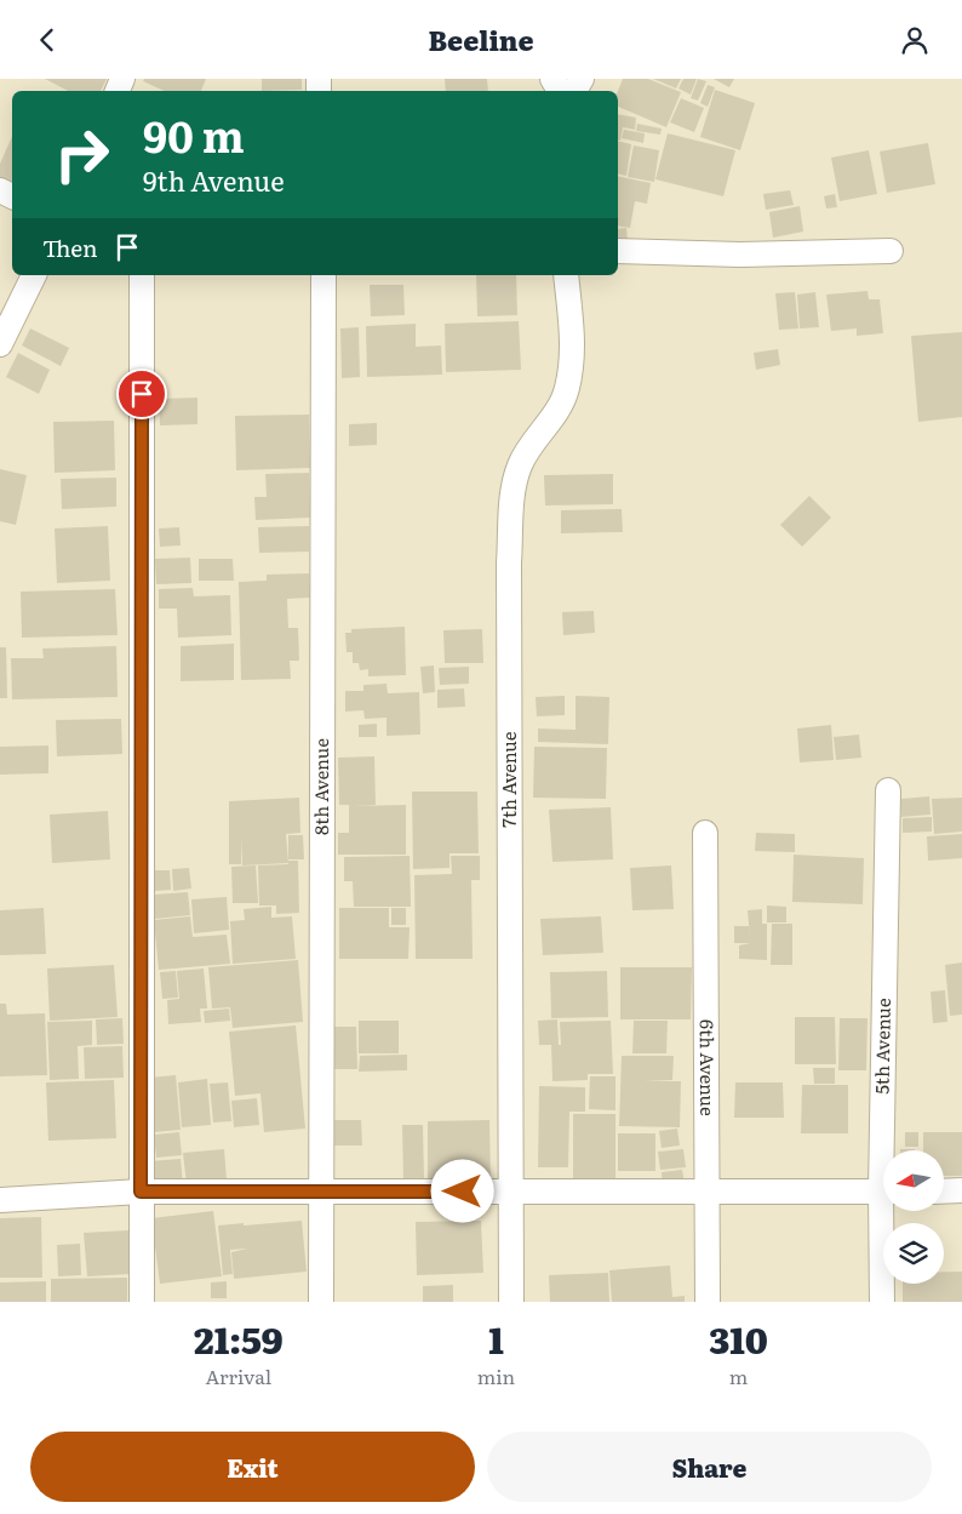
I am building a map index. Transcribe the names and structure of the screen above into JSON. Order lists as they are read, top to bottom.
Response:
{
  "streets": {
    "street": [
      "7th Avenue",
      "8th Avenue",
      "5th Avenue",
      "6th Avenue"
    ]
  },
  "north": "left",
  "page": {
    "header": "Beeline",
    "turn": ["90 m", "9th Avenue"],
    "then": "Then",
    "eta": [
      "21:59",
      "Arrival",
      "1",
      "min",
      "310",
      "m"
    ],
    "buttons": ["Exit", "Share"]
  }
}
